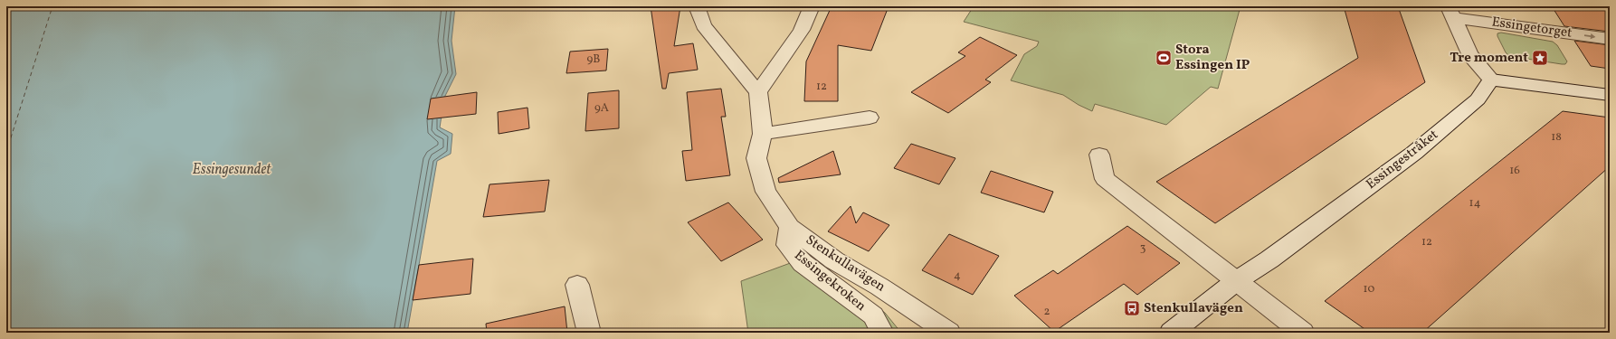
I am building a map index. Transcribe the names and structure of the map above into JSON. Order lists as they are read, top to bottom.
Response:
{
  "streets": {
    "street": [
      "Essingetorget",
      "Essingestråket",
      "Stenkullavägen",
      "Essingekroken"
    ]
  },
  "crossings": [
    ["Stenkullavägen", "Essingekroken"]
  ],
  "water": ["Essingesundet"],
  "places": {
    "sports": ["Stora Essingen IP"],
    "place": ["Tre moment"],
    "bus stop": ["Stenkullavägen"]
  },
  "house_numbers": [
    "9B",
    "12",
    "9A",
    "18",
    "16",
    "14",
    "12",
    "3",
    "4",
    "10",
    "2"
  ]
}
